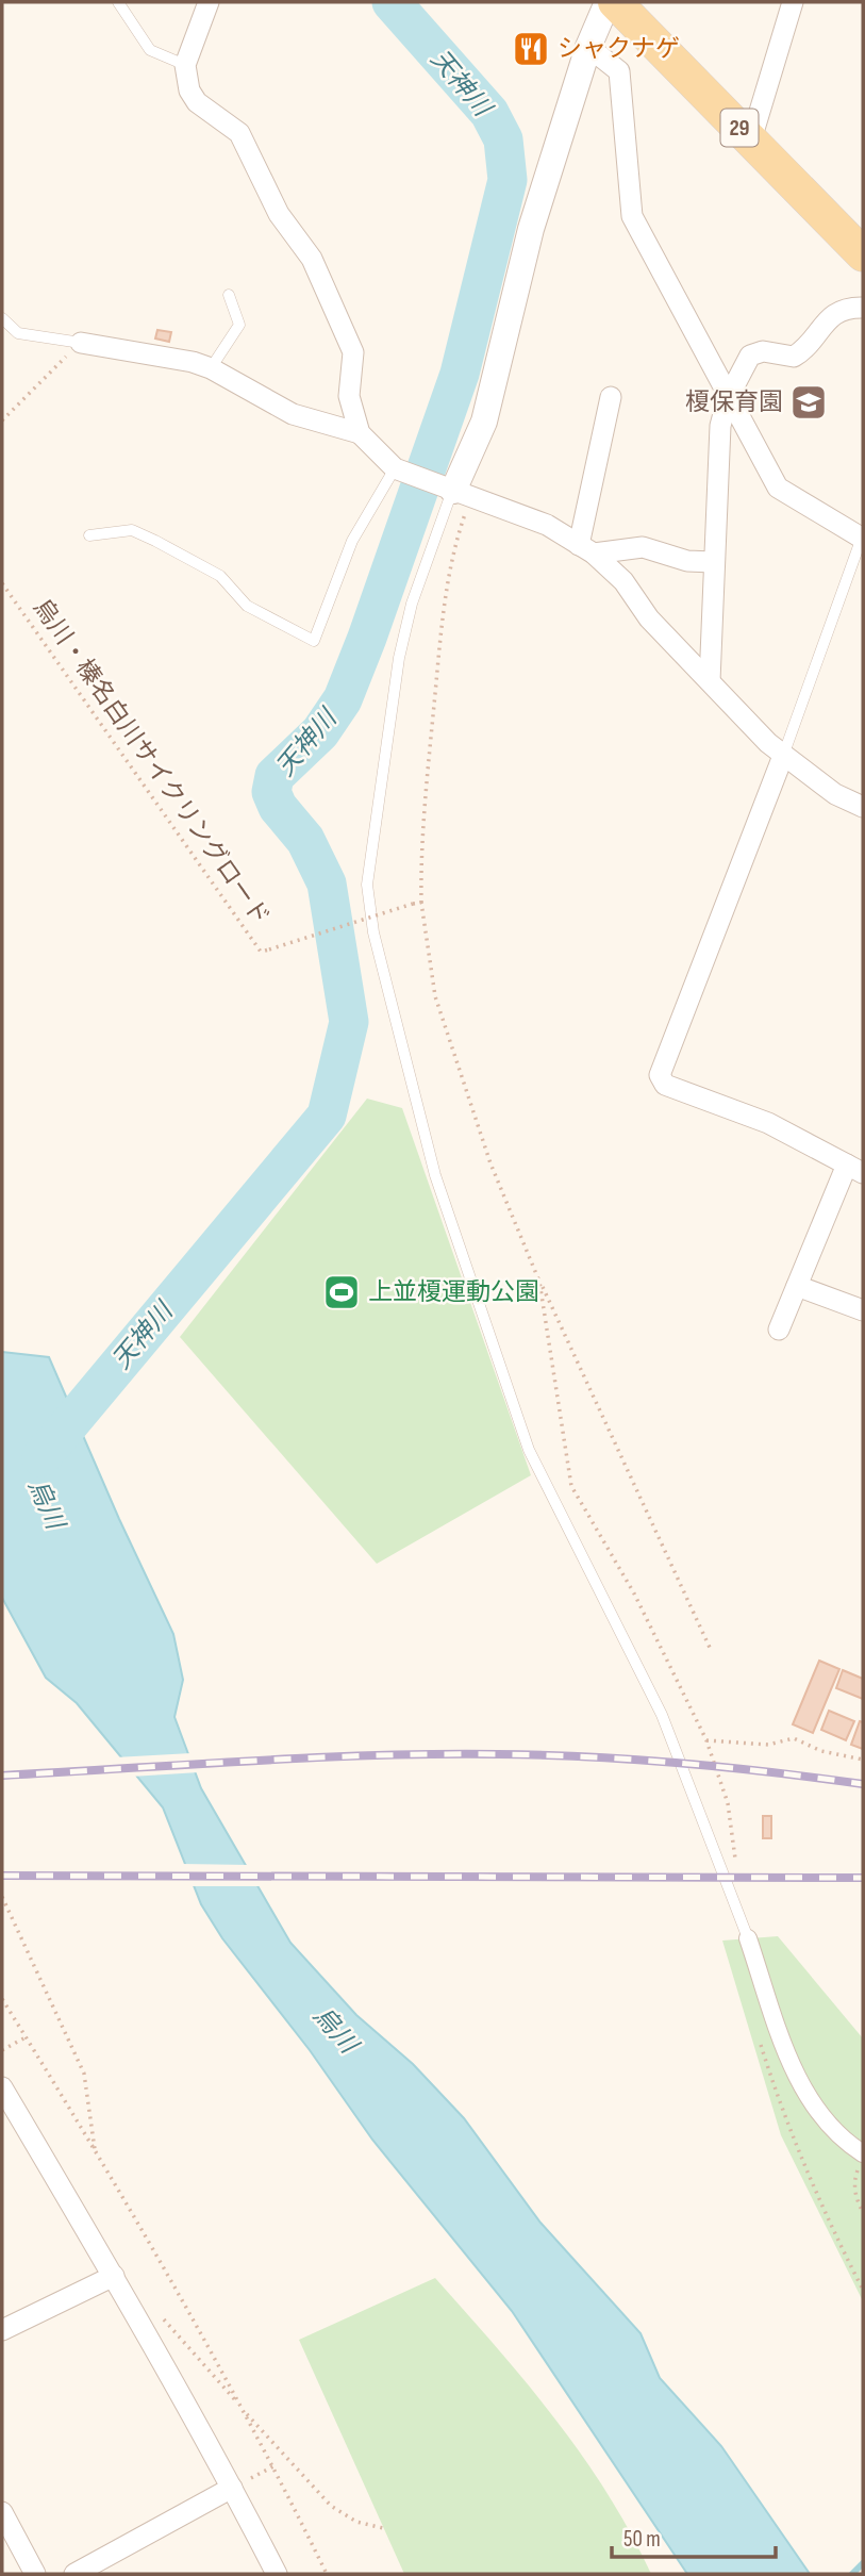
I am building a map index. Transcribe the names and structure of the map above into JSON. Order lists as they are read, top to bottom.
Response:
{
  "streets": {
    "main road": ["29"],
    "path": ["烏川・榛名白川サイクリングロード"]
  },
  "water": ["天神川", "烏川"],
  "places": {
    "restaurant": ["シャクナゲ"],
    "school or university": ["榎保育園"],
    "sports": ["上並榎運動公園"]
  },
  "scale_bar": "50 m"
}
